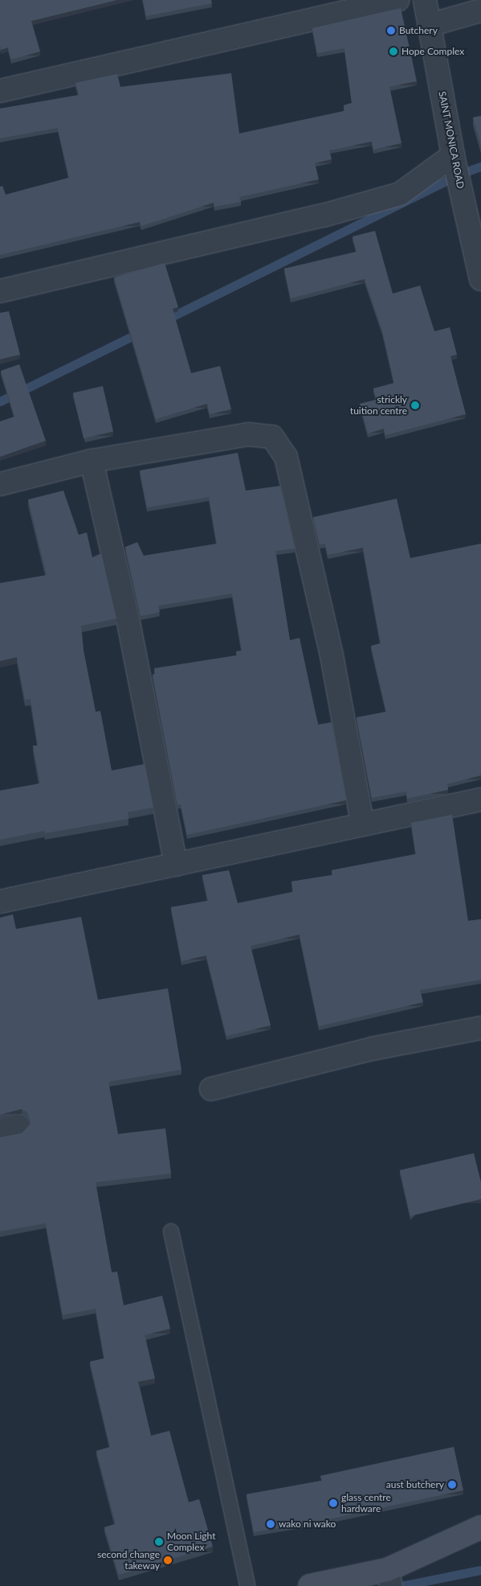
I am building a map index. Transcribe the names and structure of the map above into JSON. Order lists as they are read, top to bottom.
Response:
{
  "streets": {
    "street": ["SAINT MONICA ROAD"]
  },
  "places": [
    "Butchery",
    "Hope Complex",
    "strickly tuition centre",
    "aust butchery",
    "glass centre hardware",
    "wako ni wako",
    "Moon Light Complex",
    "second change takeway"
  ]
}
